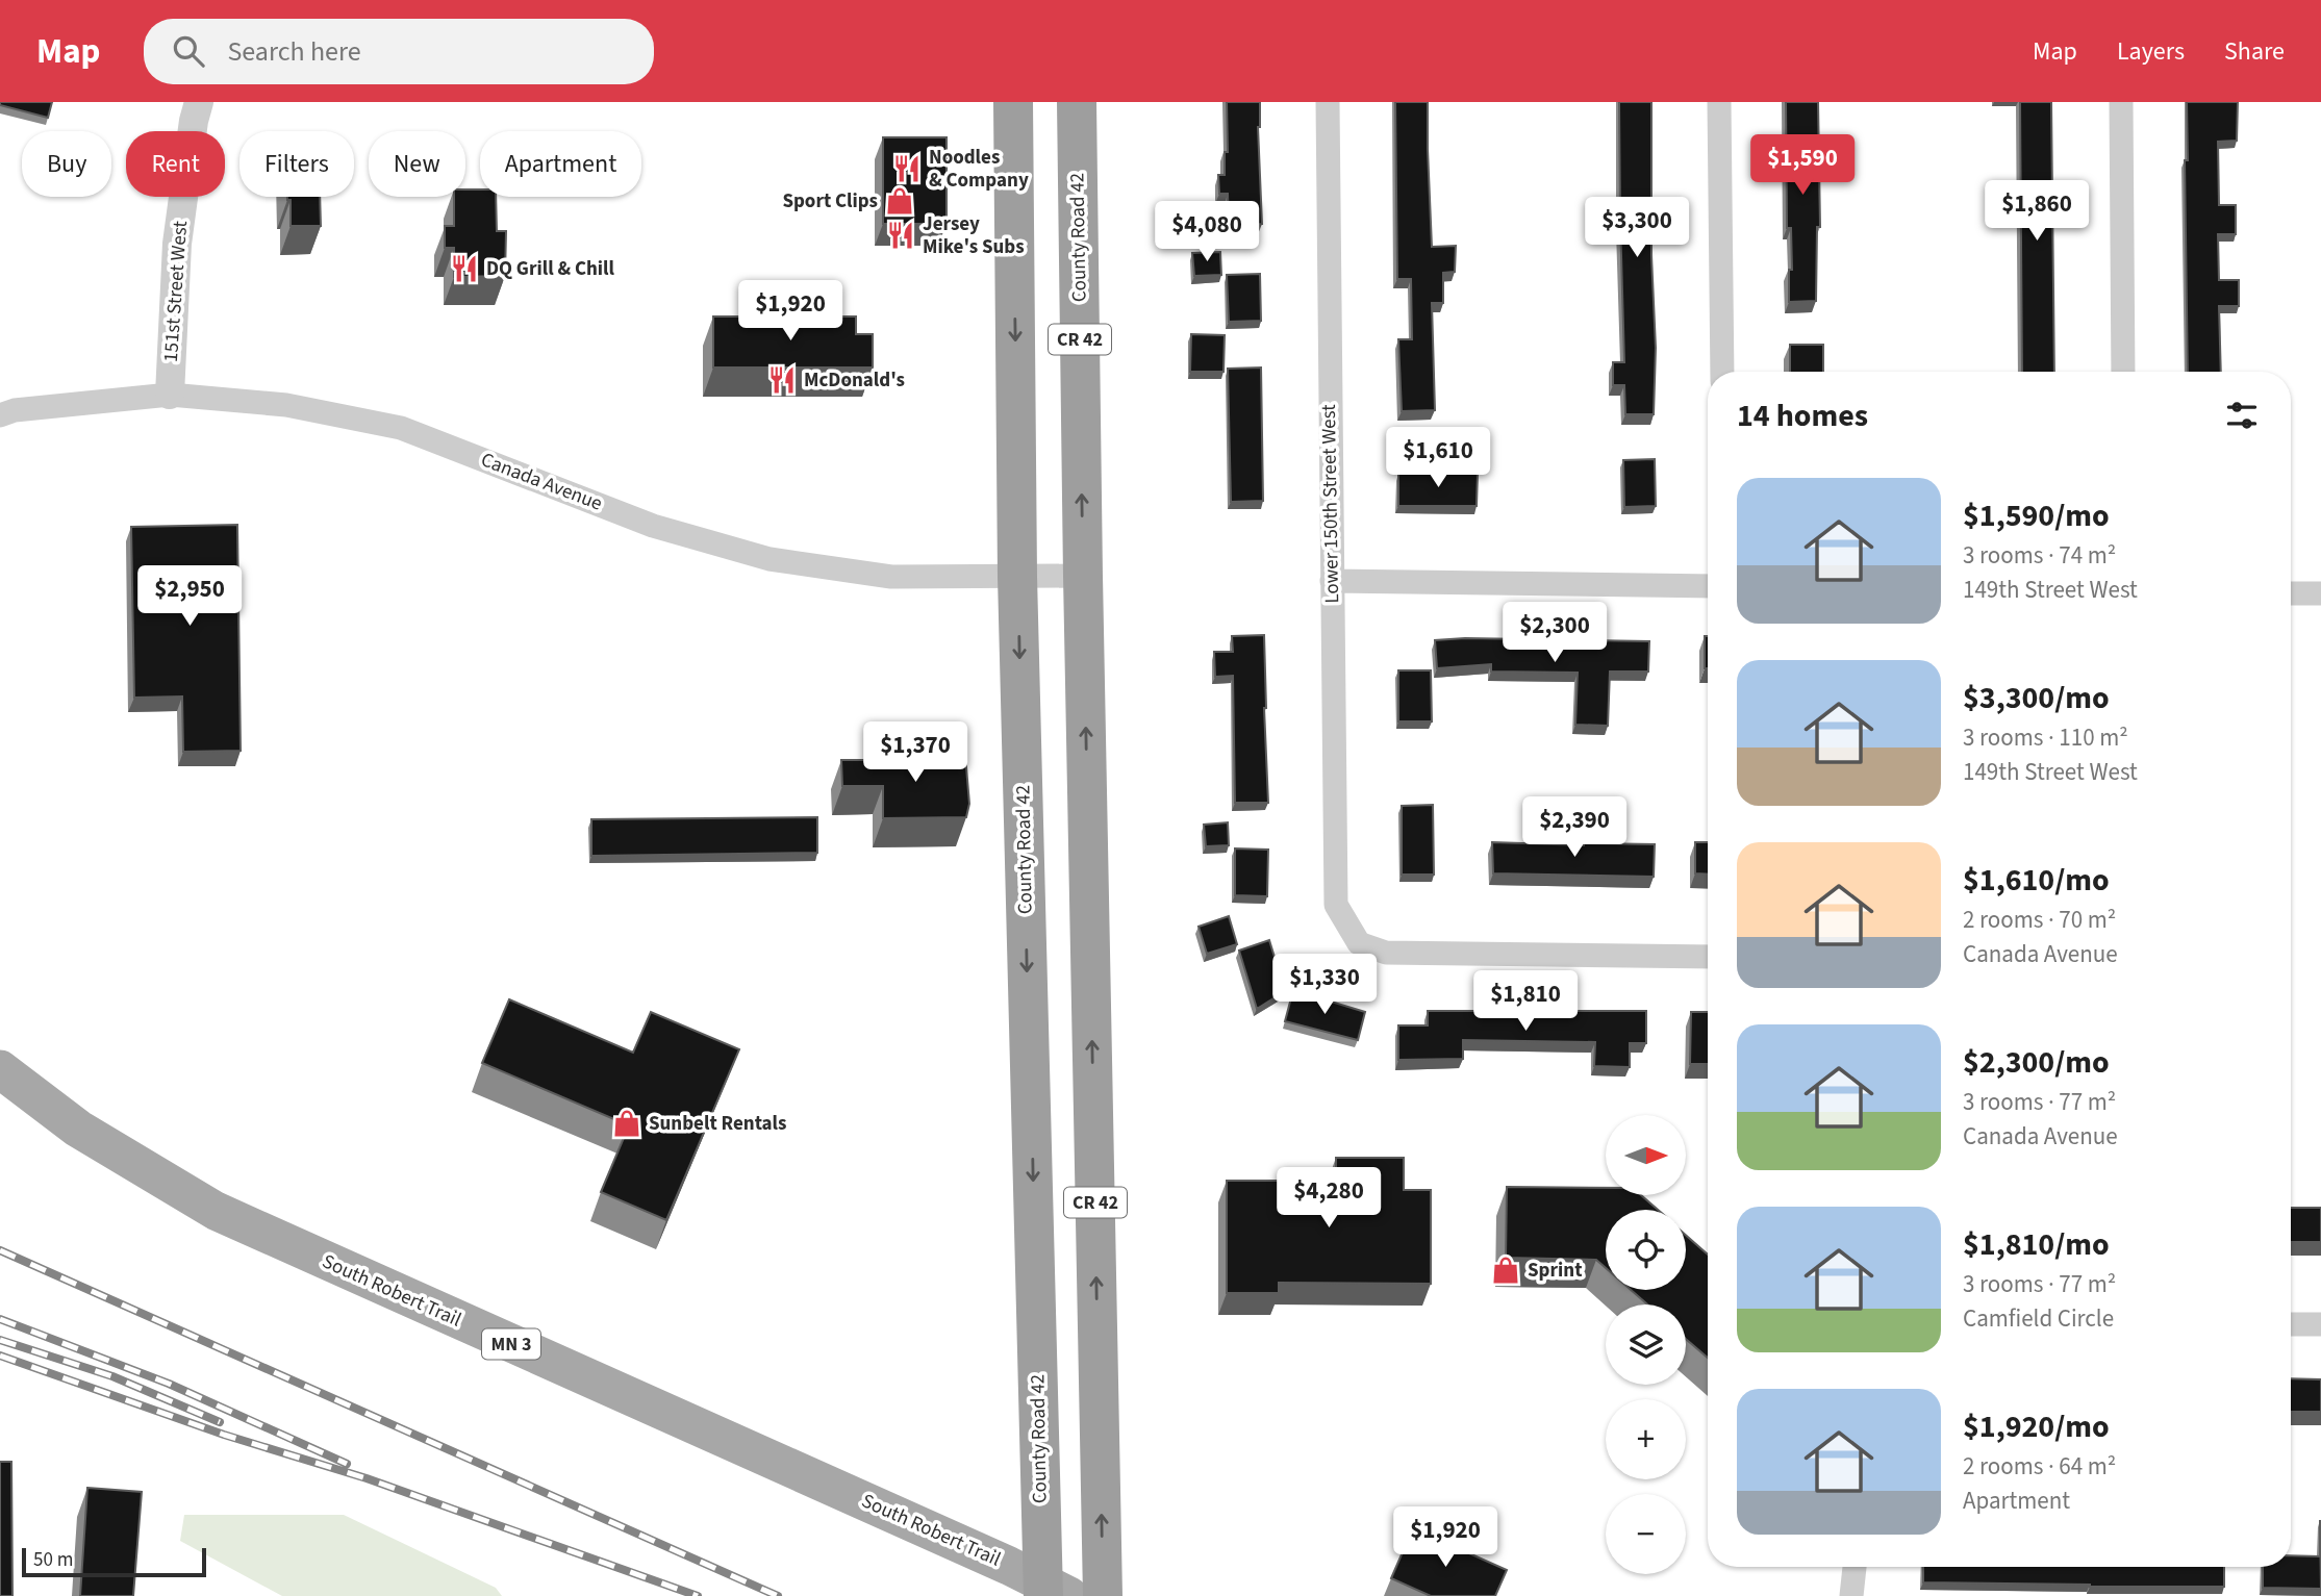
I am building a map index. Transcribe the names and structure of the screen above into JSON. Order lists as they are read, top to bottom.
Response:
{
  "streets": {
    "highway": ["County Road 42", "CR 42"],
    "main road": ["South Robert Trail", "MN 3"],
    "street": ["151st Street West", "Canada Avenue", "Lower 150th Street West"]
  },
  "crossings": [
    ["County Road 42", "Canada Avenue"],
    ["County Road 42", "South Robert Trail"],
    ["151st Street West", "Canada Avenue"]
  ],
  "places": {
    "restaurant": [
      "Noodles & Company",
      "Jersey Mike's Subs",
      "DQ Grill & Chill",
      "McDonald's"
    ],
    "shop": ["Sport Clips", "Sunbelt Rentals", "Sprint"]
  },
  "scale_bar": "50 m",
  "north": "right",
  "page": {
    "header": "Map",
    "search": "Search here",
    "nav": ["Map", "Layers", "Share"],
    "chip": [
      "Buy",
      "Rent",
      "Filters",
      "New",
      "Apartment"
    ],
    "price": [
      "$1,590",
      "$1,860",
      "$3,300",
      "$4,080",
      "$1,920",
      "$1,610",
      "$2,950",
      "$2,300",
      "$1,370",
      "$2,390",
      "$1,330",
      "$1,810",
      "$4,280",
      "$1,920"
    ],
    "heading": "14 homes",
    "list": [
      {
        "name": "$1,590/mo",
        "note": "3 rooms · 74 m² · 149th Street West"
      },
      {
        "name": "$3,300/mo",
        "note": "3 rooms · 110 m² · 149th Street West"
      },
      {
        "name": "$1,610/mo",
        "note": "2 rooms · 70 m² · Canada Avenue"
      },
      {
        "name": "$2,300/mo",
        "note": "3 rooms · 77 m² · Canada Avenue"
      },
      {
        "name": "$1,810/mo",
        "note": "3 rooms · 77 m² · Camfield Circle"
      },
      {
        "name": "$1,920/mo",
        "note": "2 rooms · 64 m² · Apartment"
      }
    ],
    "map_buttons": ["+", "−"],
    "scale": "50 m"
  }
}
